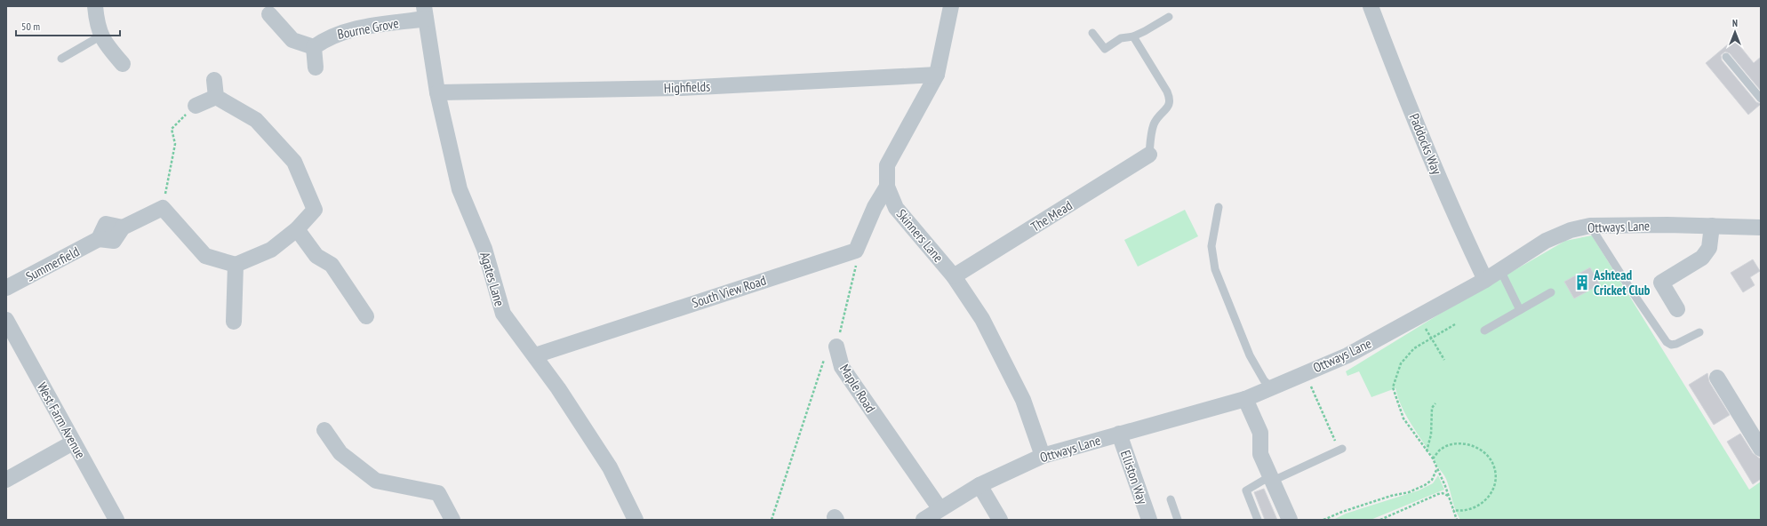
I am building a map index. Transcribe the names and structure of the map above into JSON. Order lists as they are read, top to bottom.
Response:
{
  "streets": {
    "street": [
      "Bourne Grove",
      "Highfields",
      "Paddocks Way",
      "The Mead",
      "Ottways Lane",
      "Skinners Lane",
      "Summerfield",
      "Agates Lane",
      "South View Road",
      "Maple Road",
      "West Farm Avenue",
      "Elliston Way"
    ]
  },
  "crossings": [
    ["Bourne Grove", "Agates Lane"],
    ["Highfields", "Skinners Lane"],
    ["Highfields", "Agates Lane"],
    ["Paddocks Way", "Ottways Lane"],
    ["The Mead", "Skinners Lane"],
    ["Ottways Lane", "Skinners Lane"],
    ["Ottways Lane", "Maple Road"],
    ["Ottways Lane", "Elliston Way"],
    ["Agates Lane", "South View Road"]
  ],
  "places": {
    "building": ["Ashtead Cricket Club"]
  },
  "scale_bar": "50 m",
  "north": "top"
}
